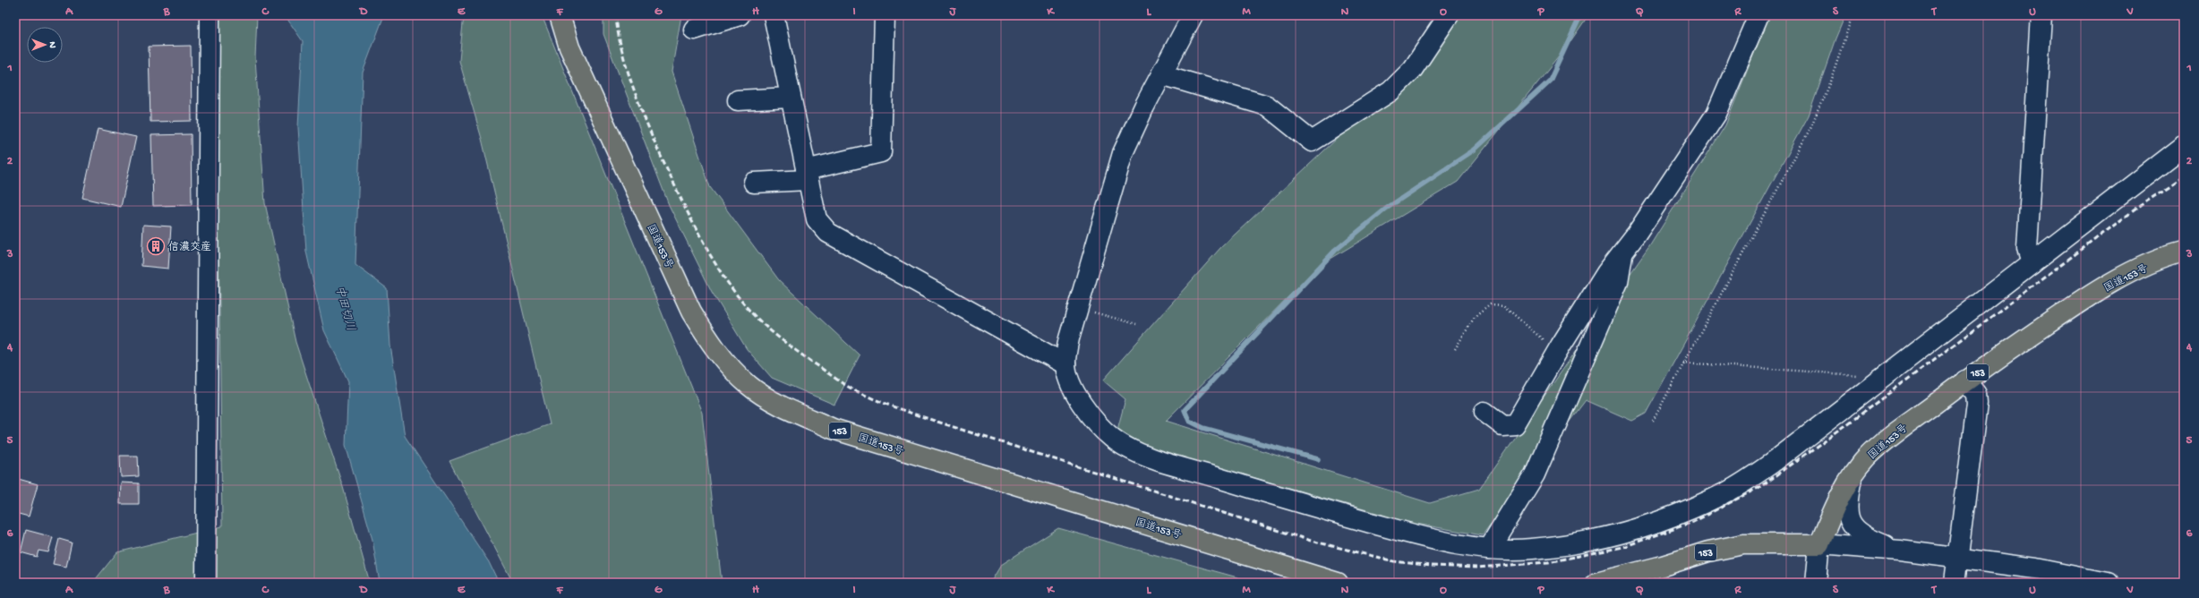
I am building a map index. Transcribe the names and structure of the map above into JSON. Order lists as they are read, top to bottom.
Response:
{
  "streets": {
    "highway": ["国道153号", "153"]
  },
  "crossings": [
    ["国道153号", "153"]
  ],
  "water": ["中田切川"],
  "places": {
    "building": ["信濃交産"]
  },
  "north": "right",
  "grid": {
    "columns": [
      "A",
      "B",
      "C",
      "D",
      "E",
      "F",
      "G",
      "H",
      "I",
      "J",
      "K",
      "L",
      "M",
      "N",
      "O",
      "P",
      "Q",
      "R",
      "S",
      "T",
      "U",
      "V"
    ],
    "rows": [
      "1",
      "2",
      "3",
      "4",
      "5",
      "6"
    ]
  }
}
